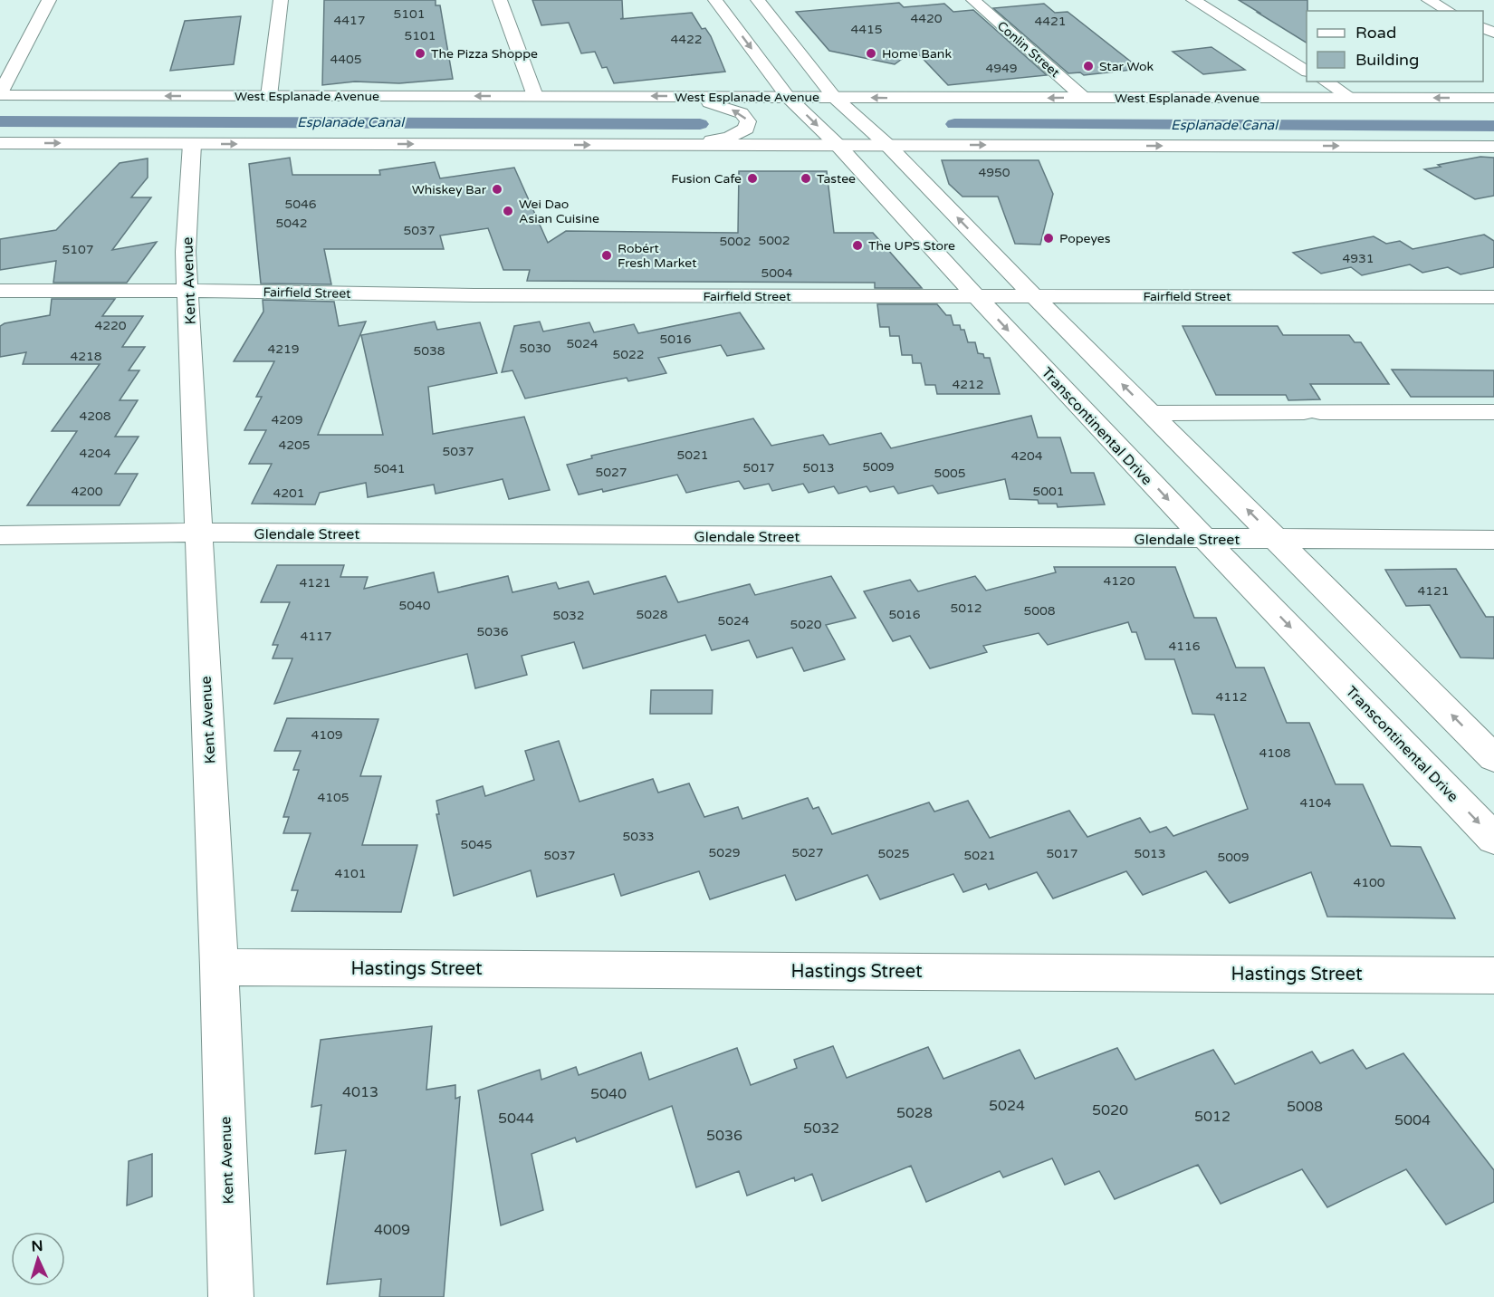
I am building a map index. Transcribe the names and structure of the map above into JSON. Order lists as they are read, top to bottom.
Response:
{
  "streets": {
    "street": [
      "Conlin Street",
      "West Esplanade Avenue",
      "Kent Avenue",
      "Fairfield Street",
      "Transcontinental Drive",
      "Glendale Street",
      "Hastings Street"
    ]
  },
  "crossings": [
    ["Conlin Street", "West Esplanade Avenue"],
    ["West Esplanade Avenue", "Transcontinental Drive"],
    ["Kent Avenue", "Fairfield Street"],
    ["Kent Avenue", "Glendale Street"],
    ["Kent Avenue", "Hastings Street"],
    ["Fairfield Street", "Transcontinental Drive"],
    ["Transcontinental Drive", "Glendale Street"]
  ],
  "water": ["Esplanade Canal"],
  "places": [
    "The Pizza Shoppe",
    "Home Bank",
    "Star Wok",
    "Fusion Cafe",
    "Tastee",
    "Whiskey Bar",
    "Wei Dao Asian Cuisine",
    "Popeyes",
    "The UPS Store",
    "Robért Fresh Market"
  ],
  "house_numbers": [
    "5101",
    "4420",
    "4417",
    "4421",
    "4415",
    "5101",
    "4422",
    "4405",
    "4949",
    "4950",
    "5046",
    "5042",
    "5037",
    "5002",
    "5002",
    "5107",
    "4931",
    "5004",
    "4220",
    "5016",
    "5024",
    "5030",
    "4219",
    "5038",
    "5022",
    "4218",
    "4212",
    "4208",
    "4209",
    "4205",
    "5037",
    "4204",
    "5021",
    "4204",
    "5009",
    "5017",
    "5013",
    "5041",
    "5027",
    "5005",
    "4200",
    "5001",
    "4201",
    "4120",
    "4121",
    "4121",
    "5040",
    "5012",
    "5008",
    "5028",
    "5016",
    "5032",
    "5024",
    "5020",
    "5036",
    "4117",
    "4116",
    "4112",
    "4109",
    "4108",
    "4105",
    "4104",
    "5033",
    "5045",
    "5029",
    "5027",
    "5025",
    "5017",
    "5013",
    "5037",
    "5021",
    "5009",
    "4101",
    "4100",
    "4013",
    "5040",
    "5024",
    "5008",
    "5020",
    "5028",
    "5012",
    "5044",
    "5004",
    "5032",
    "5036",
    "4009"
  ],
  "legend": ["Road", "Building"],
  "north": "top"
}
